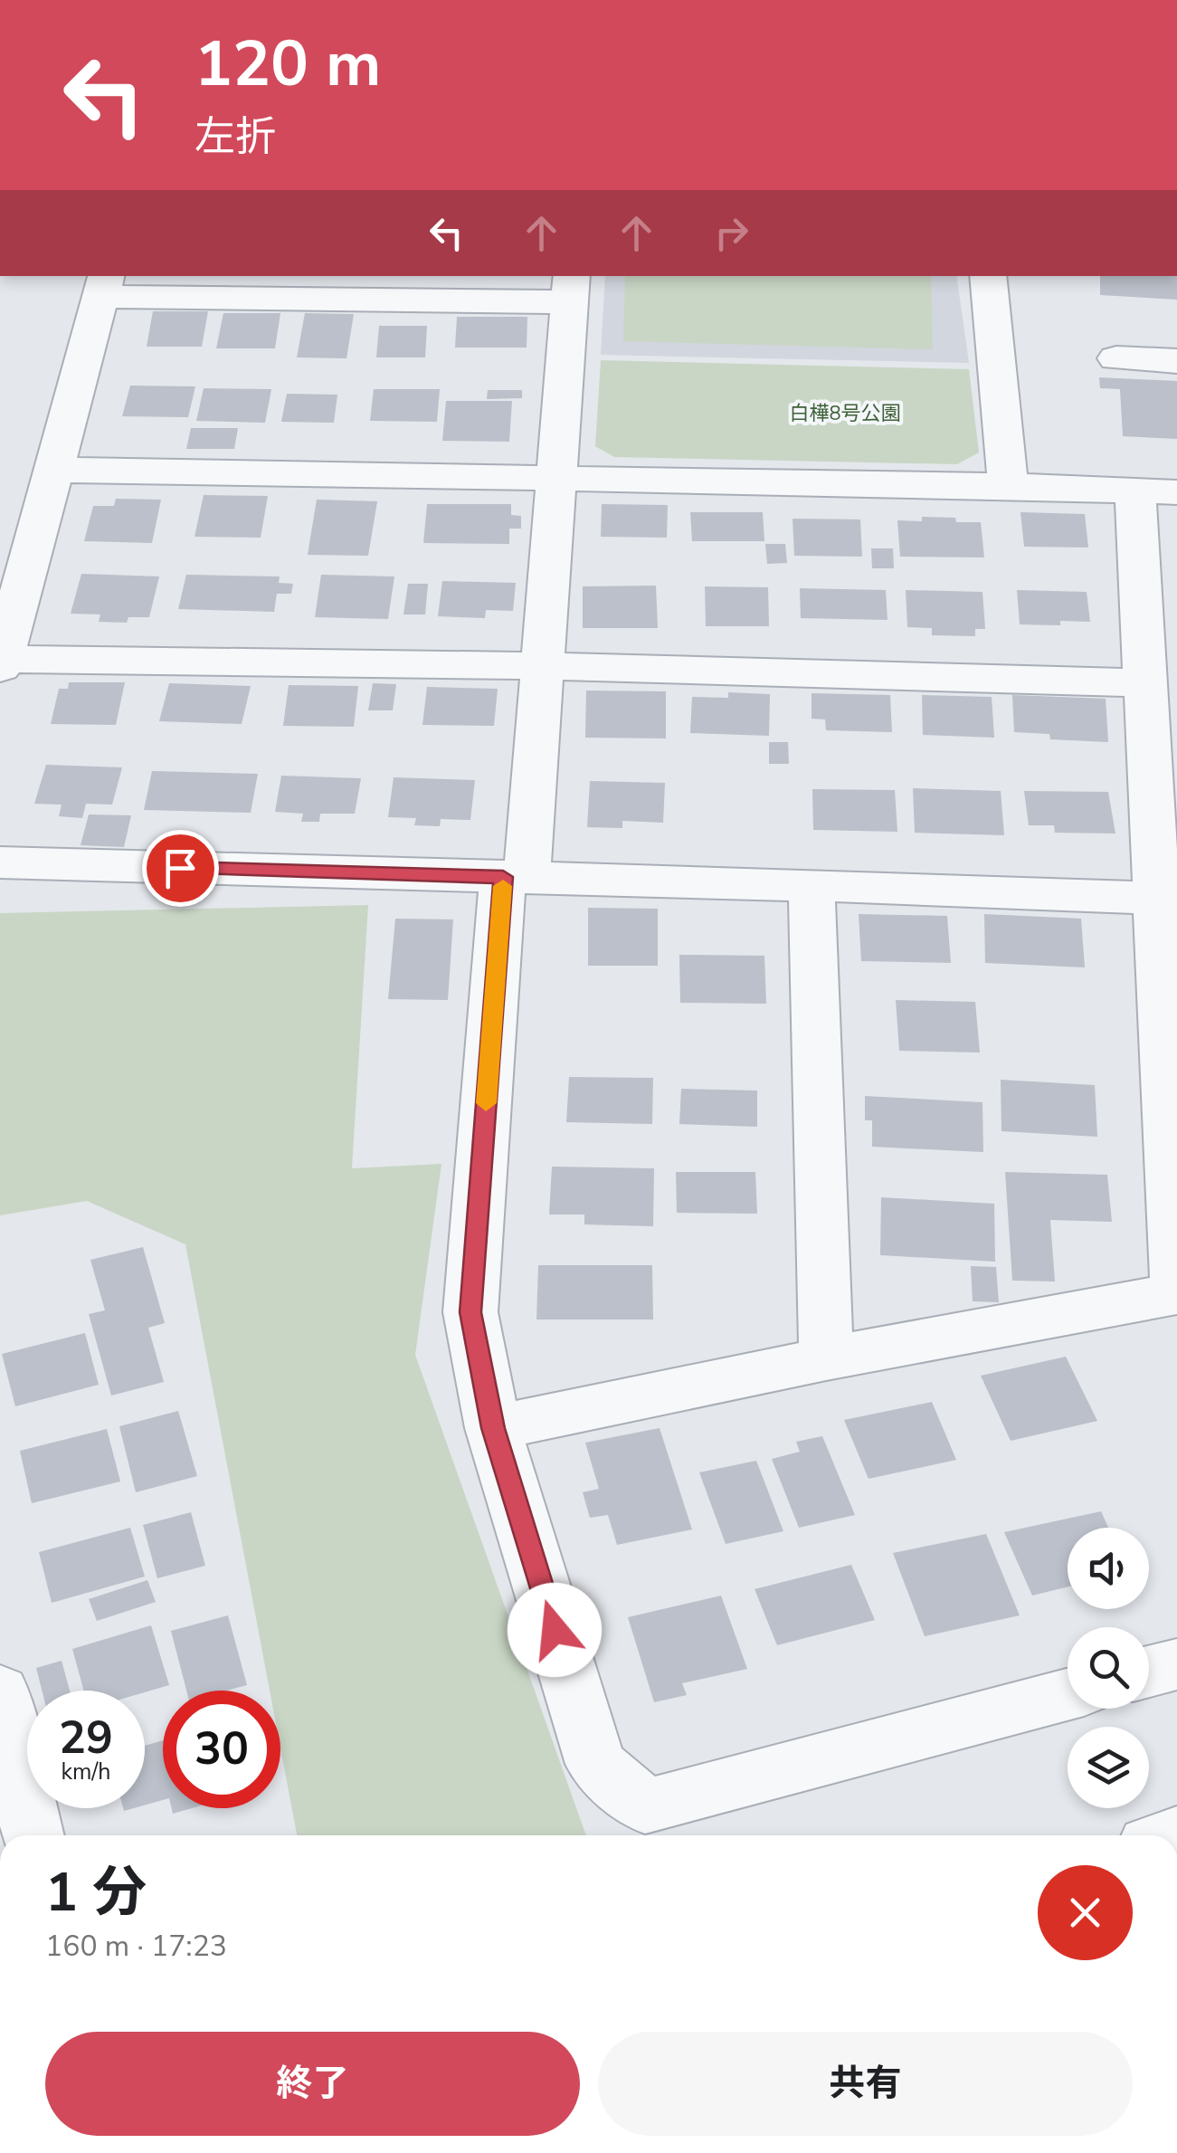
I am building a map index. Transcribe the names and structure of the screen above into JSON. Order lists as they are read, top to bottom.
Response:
{
  "parks": ["白樺8号公園"],
  "page": {
    "turn": ["120 m", "左折"],
    "speed": "29 km/h",
    "limit": "30",
    "heading": ["1 分", "160 m · 17:23"],
    "buttons": ["終了", "共有"]
  }
}
